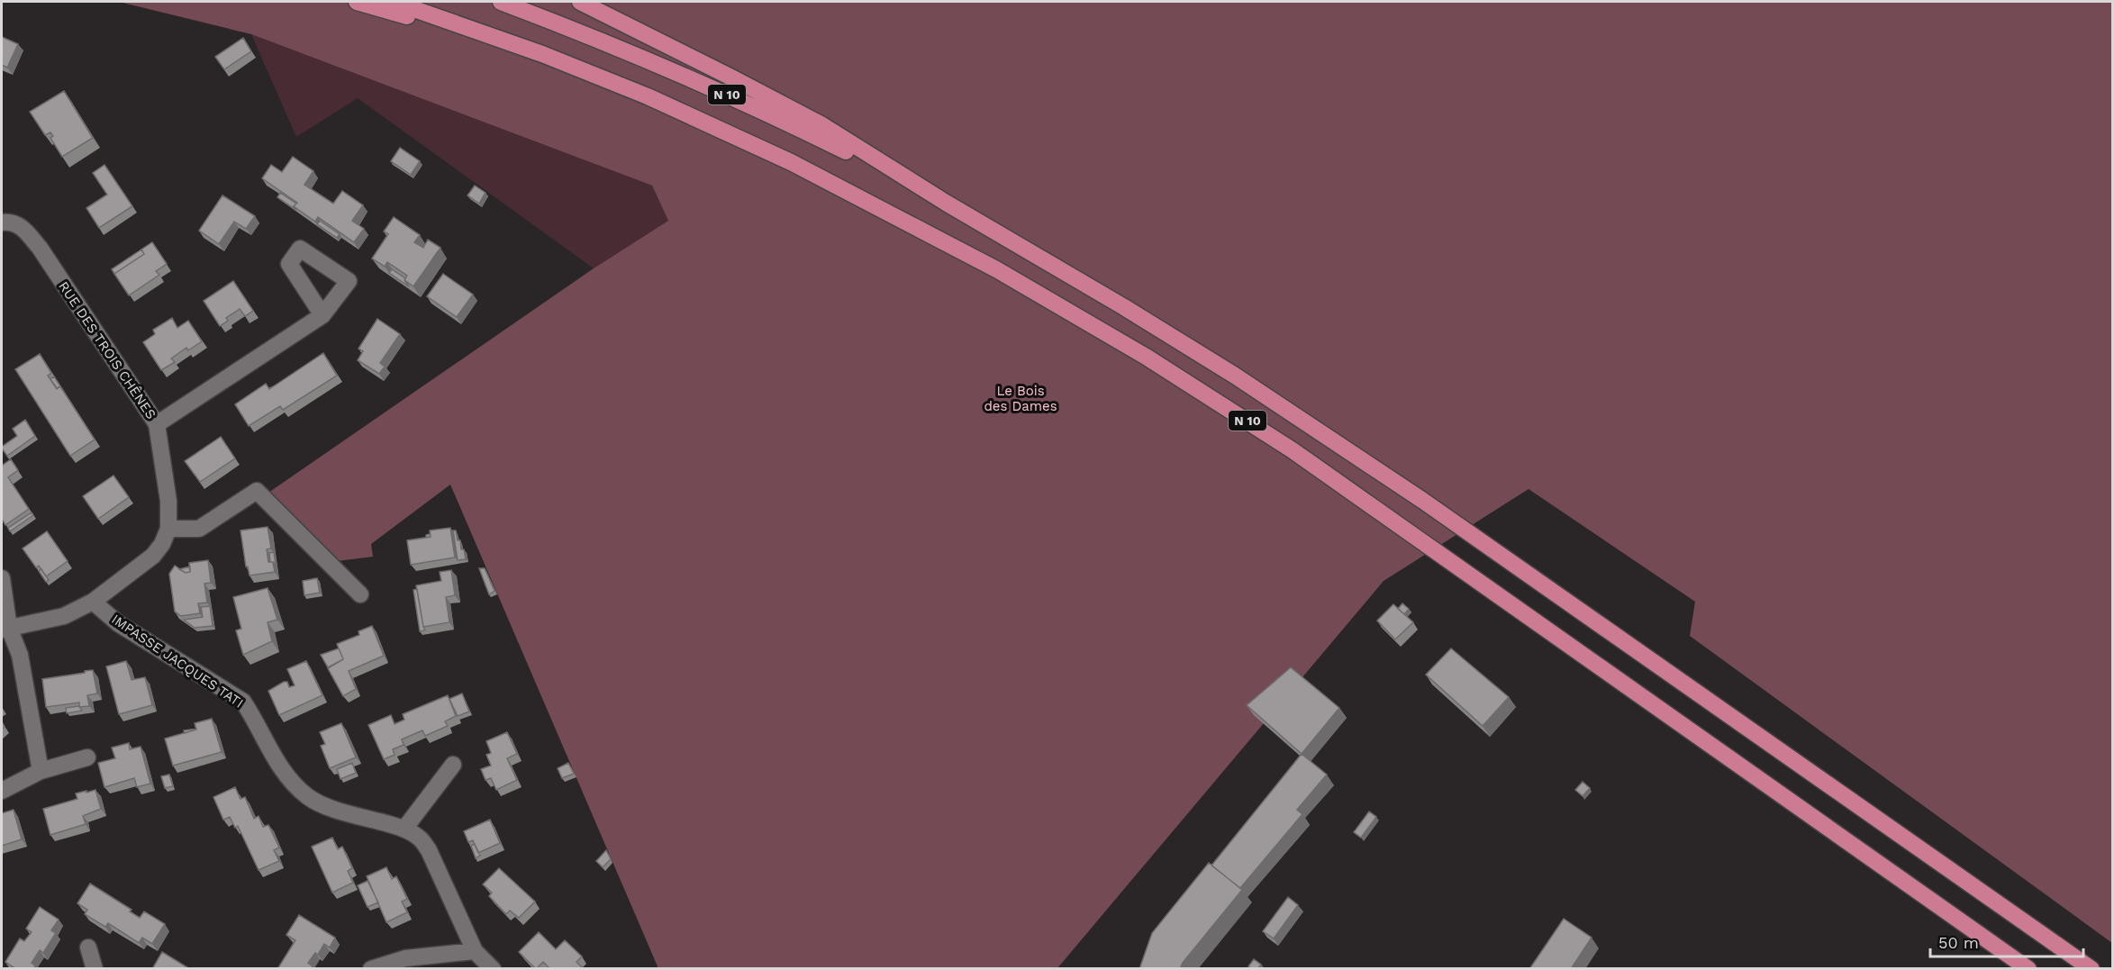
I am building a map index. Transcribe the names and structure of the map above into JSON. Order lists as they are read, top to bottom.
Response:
{
  "streets": {
    "highway": ["N 10"],
    "street": ["RUE DES TROIS CHÊNES", "IMPASSE JACQUES TATI"]
  },
  "crossings": [
    ["RUE DES TROIS CHÊNES", "IMPASSE JACQUES TATI"]
  ],
  "parks": ["Le Bois des Dames"],
  "scale_bar": "50 m"
}
